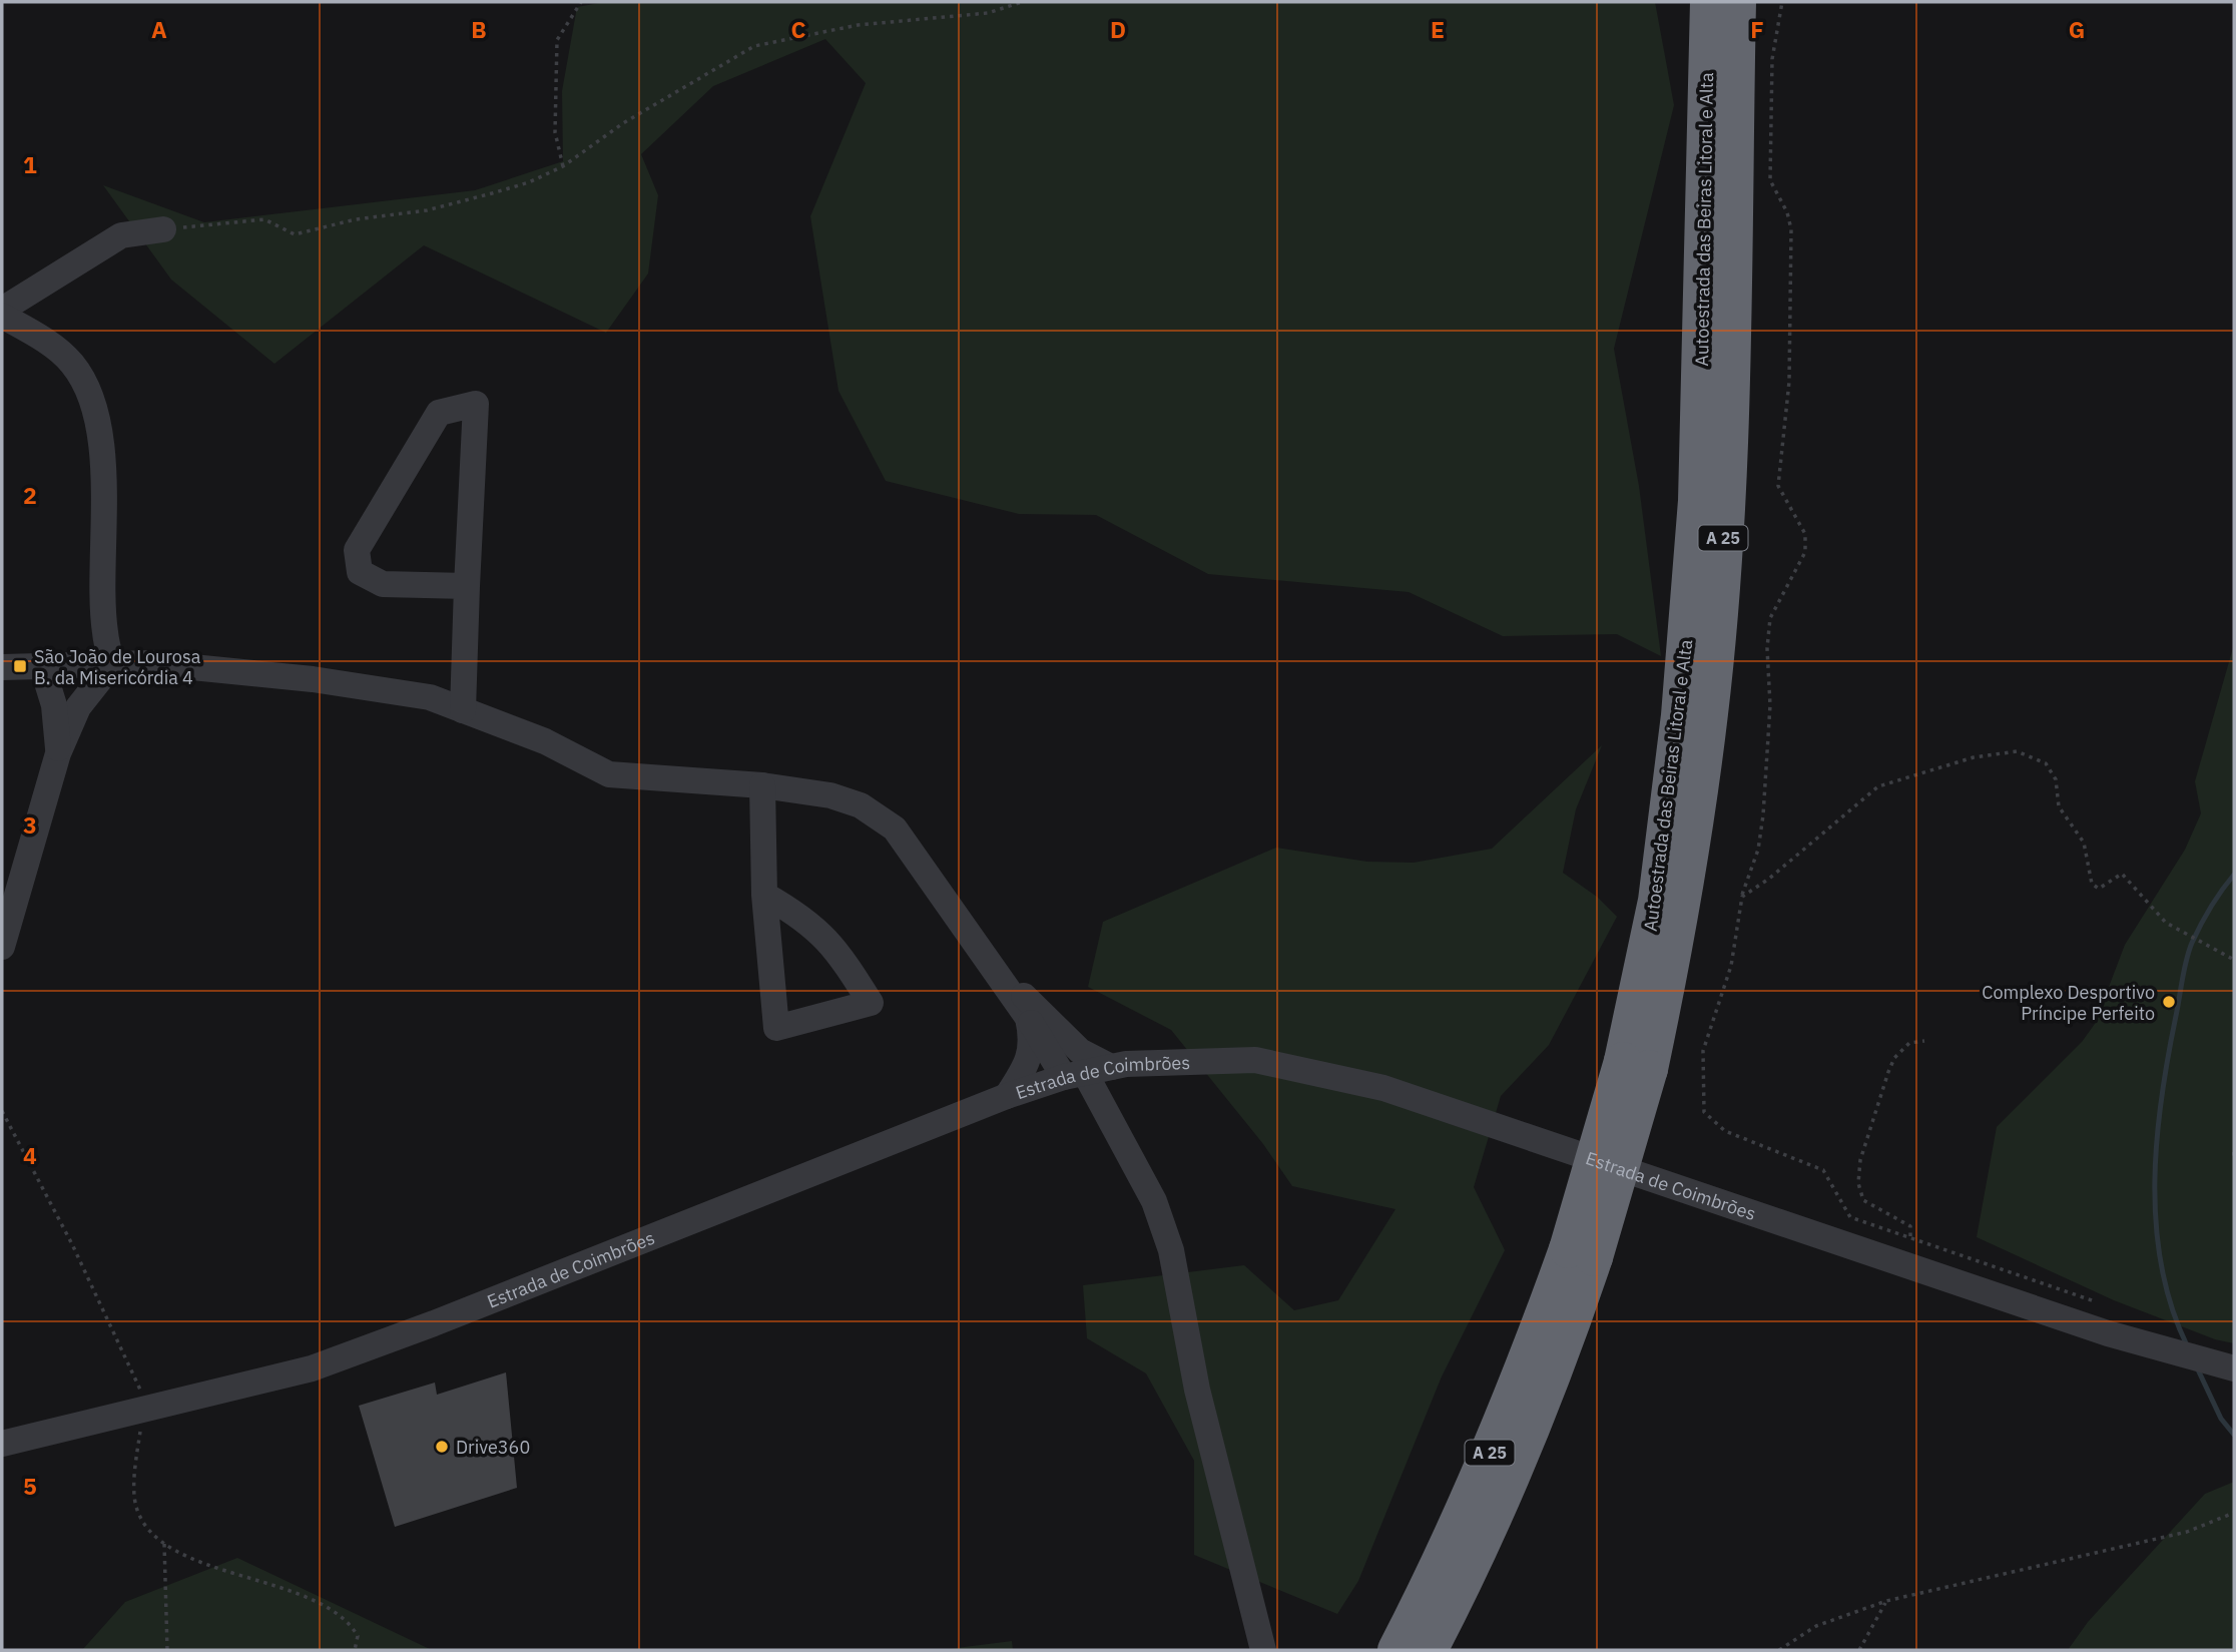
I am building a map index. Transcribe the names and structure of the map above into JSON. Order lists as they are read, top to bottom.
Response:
{
  "streets": {
    "highway": ["Autoestrada das Beiras Litoral e Alta", "A 25"],
    "street": ["Estrada de Coimbrões"]
  },
  "places": {
    "transit": ["São João de Lourosa B. da Misericórdia 4"],
    "other": ["Complexo Desportivo Príncipe Perfeito", "Drive360"]
  },
  "grid": {
    "columns": [
      "A",
      "B",
      "C",
      "D",
      "E",
      "F",
      "G"
    ],
    "rows": [
      "1",
      "2",
      "3",
      "4",
      "5"
    ]
  }
}
